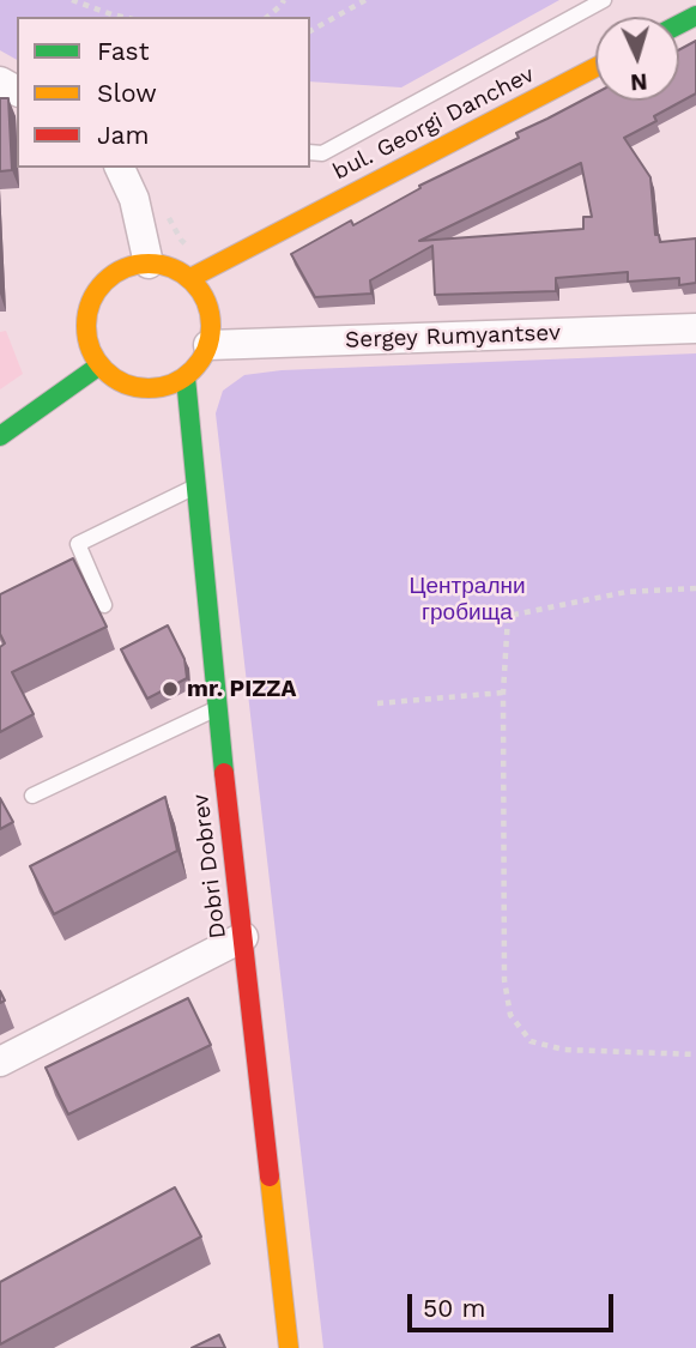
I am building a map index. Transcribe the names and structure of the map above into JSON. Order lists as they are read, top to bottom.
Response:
{
  "streets": {
    "main road": ["bul. Georgi Danchev", "Dobri Dobrev"],
    "street": ["Sergey Rumyantsev"]
  },
  "crossings": [
    ["bul. Georgi Danchev", "Sergey Rumyantsev"],
    ["bul. Georgi Danchev", "Dobri Dobrev"],
    ["Sergey Rumyantsev", "Dobri Dobrev"]
  ],
  "parks": ["Централни гробища"],
  "places": ["mr. PIZZA"],
  "legend": ["Fast", "Slow", "Jam"],
  "scale_bar": "50 m",
  "north": "bottom"
}
